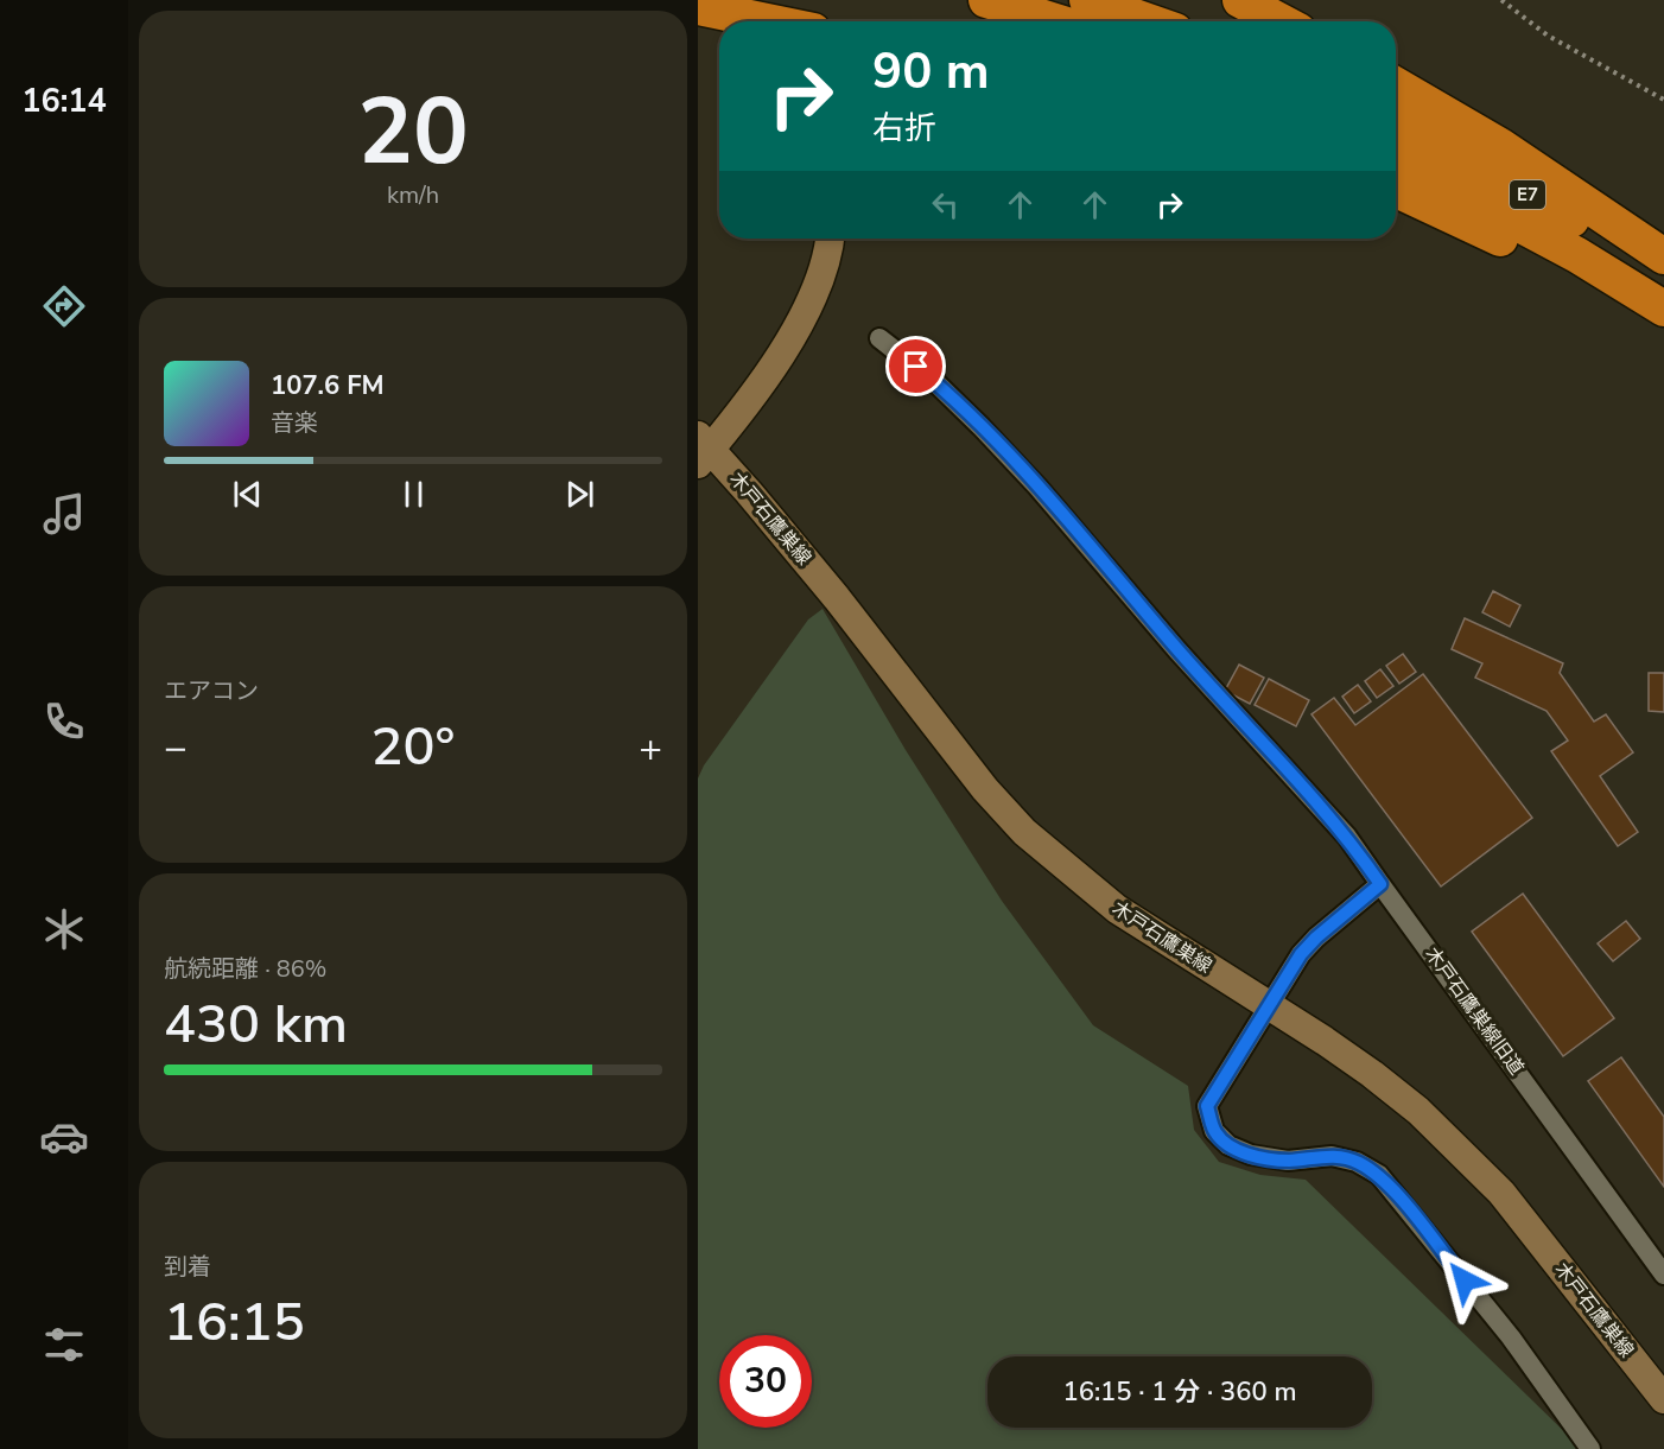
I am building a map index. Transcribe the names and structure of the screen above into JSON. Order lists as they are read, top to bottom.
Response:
{
  "streets": {
    "highway": ["E7"],
    "main road": ["木戸石鷹巣線"],
    "street": ["木戸石鷹巣線旧道"]
  },
  "page": {
    "tabs": "16:14",
    "tile": [
      ["20", "km/h"],
      "エアコン",
      ["航続距離 · 86%", "430 km"],
      ["到着", "16:15"]
    ],
    "turn": ["90 m", "右折"],
    "song": ["107.6 FM", "音楽"],
    "heat": ["−", "20°", "+"],
    "limit": "30",
    "trip": "16:15 · 1 分 · 360 m"
  }
}
